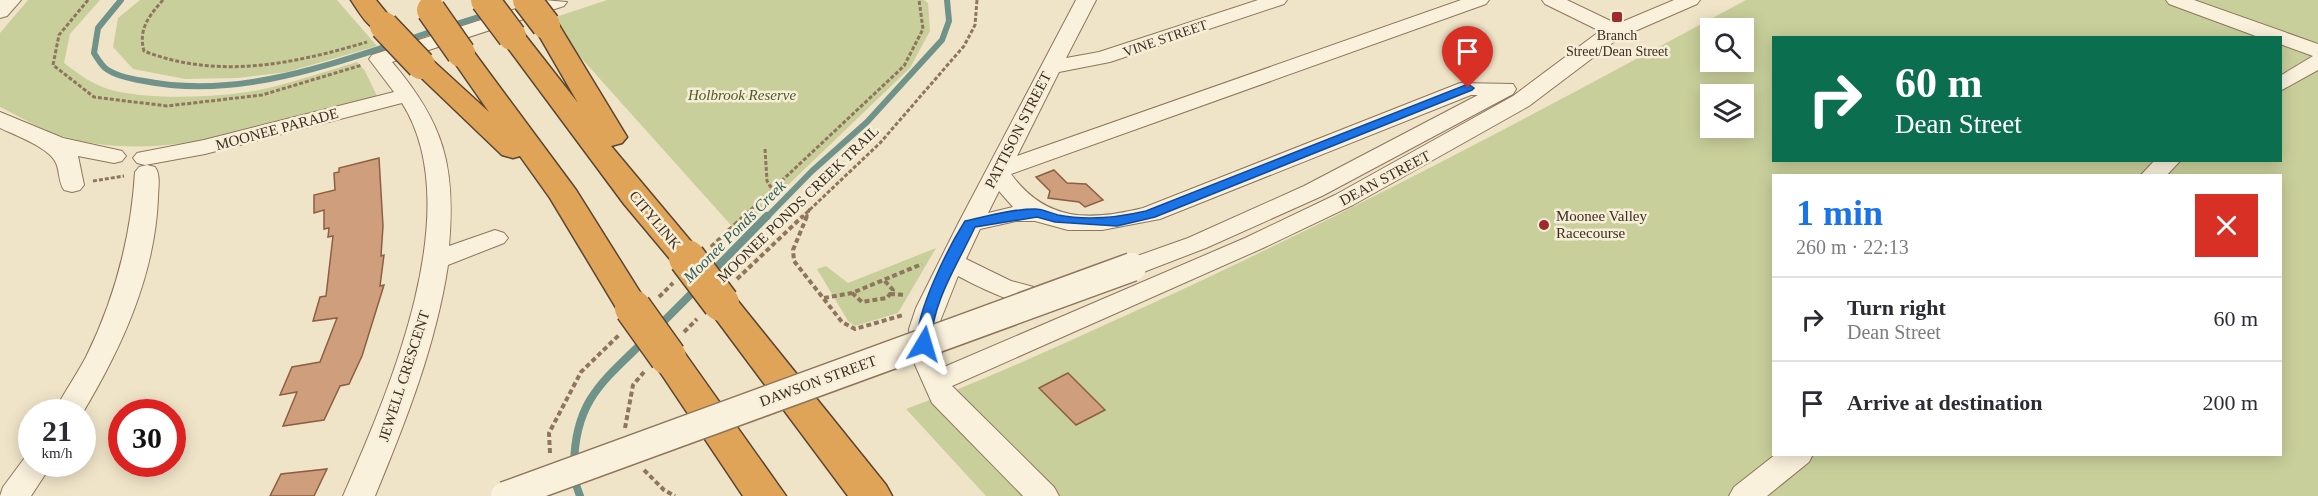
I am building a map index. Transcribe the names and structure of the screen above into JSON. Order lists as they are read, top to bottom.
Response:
{
  "streets": {
    "highway": ["CITYLINK"],
    "street": [
      "VINE STREET",
      "MOONEE PARADE",
      "PATTISON STREET",
      "DEAN STREET",
      "JEWELL CRESCENT",
      "DAWSON STREET"
    ],
    "path": ["MOONEE PONDS CREEK TRAIL"]
  },
  "crossings": [
    ["VINE STREET", "PATTISON STREET"],
    ["MOONEE PARADE", "JEWELL CRESCENT"],
    ["PATTISON STREET", "DEAN STREET"],
    ["DEAN STREET", "DAWSON STREET"],
    ["MOONEE PONDS CREEK TRAIL", "CITYLINK"]
  ],
  "water": ["Moonee Ponds Creek"],
  "parks": ["Holbrook Reserve"],
  "places": {
    "transit": ["Branch Street/Dean Street"],
    "other": ["Moonee Valley Racecourse"]
  },
  "page": {
    "turn": ["60 m", "Dean Street"],
    "heading": ["1 min", "260 m · 22:13"],
    "list": [
      {
        "name": "Turn right",
        "note": "Dean Street",
        "value": "60 m"
      },
      {
        "name": "Arrive at destination",
        "value": "200 m"
      }
    ],
    "speed": "21 km/h",
    "limit": "30"
  }
}
